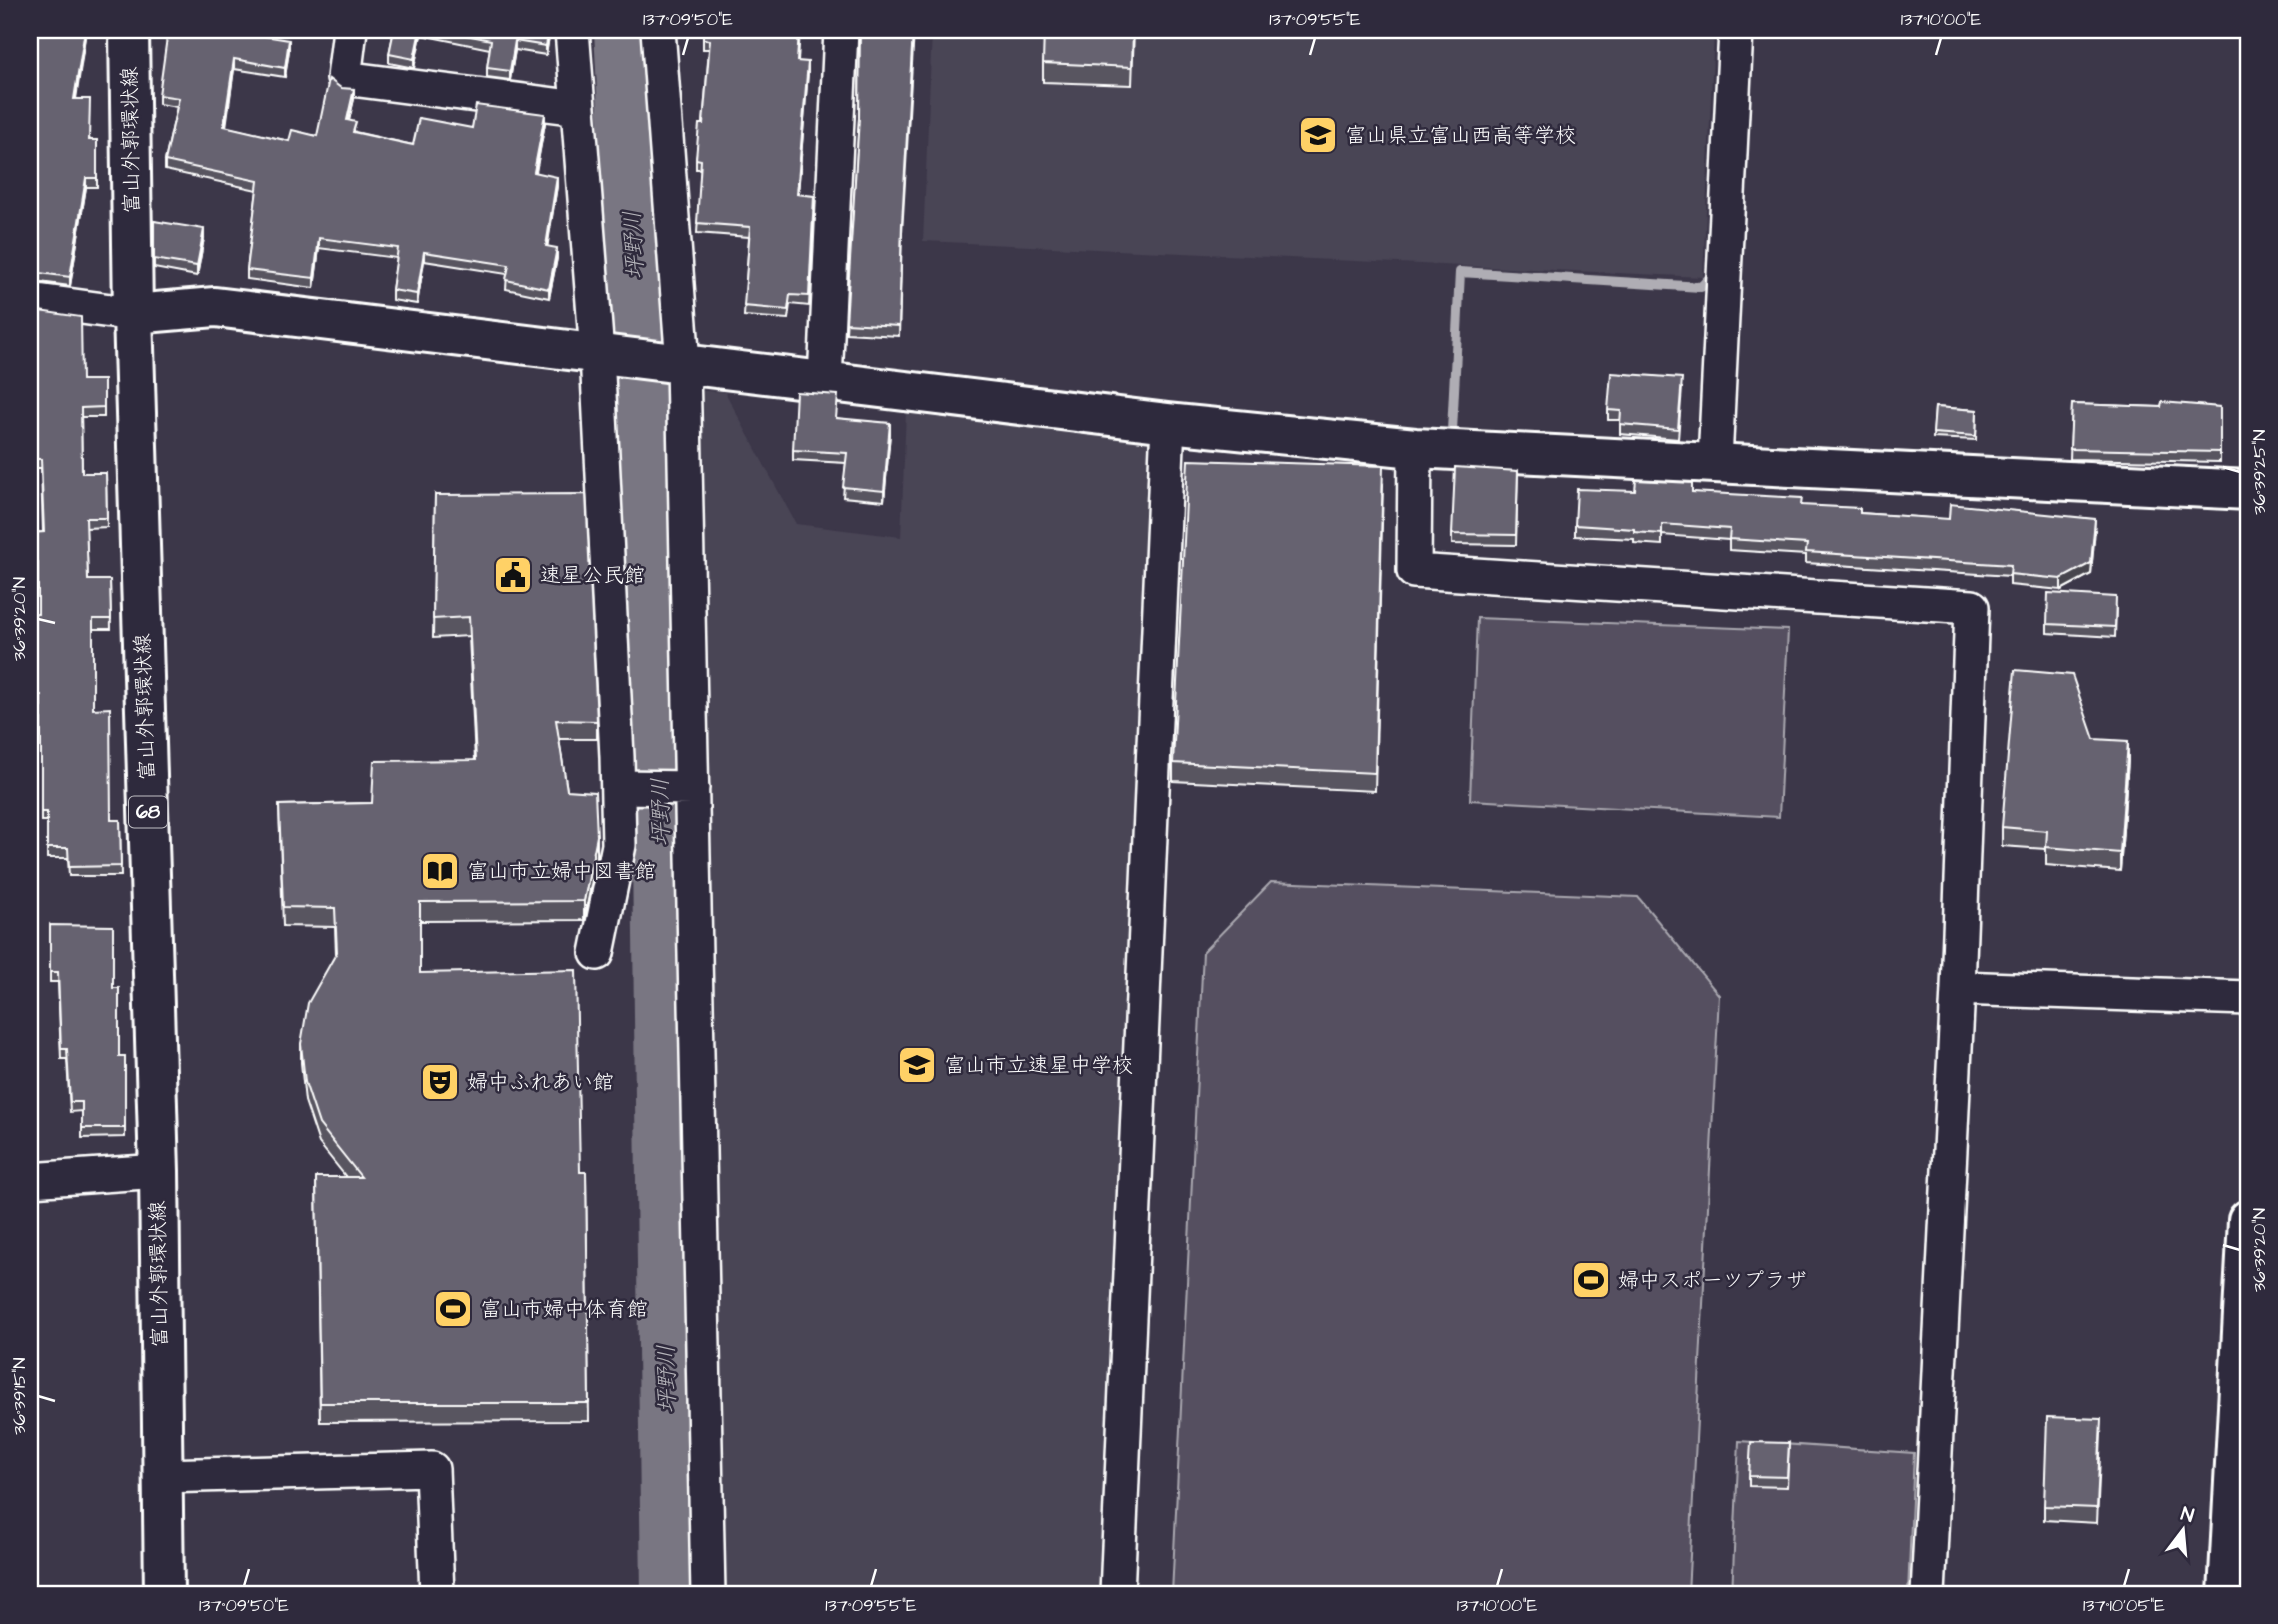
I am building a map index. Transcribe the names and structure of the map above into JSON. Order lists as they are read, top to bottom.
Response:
{
  "streets": {
    "street": ["富山外郭環状線", "68"]
  },
  "water": ["坪野川"],
  "places": {
    "school or university": ["富山県立富山西高等学校", "富山市立速星中学校"],
    "public building": ["速星公民館"],
    "library": ["富山市立婦中図書館"],
    "theatre": ["婦中ふれあい館"],
    "sports": ["婦中スポーツプラザ", "富山市婦中体育館"]
  },
  "north": "top",
  "coordinates": [
    "137°09'50\"E",
    "137°09'55\"E",
    "137°10'00\"E",
    "36°39'25\"N",
    "36°39'20\"N",
    "36°39'15\"N",
    "137°10'05\"E"
  ]
}
